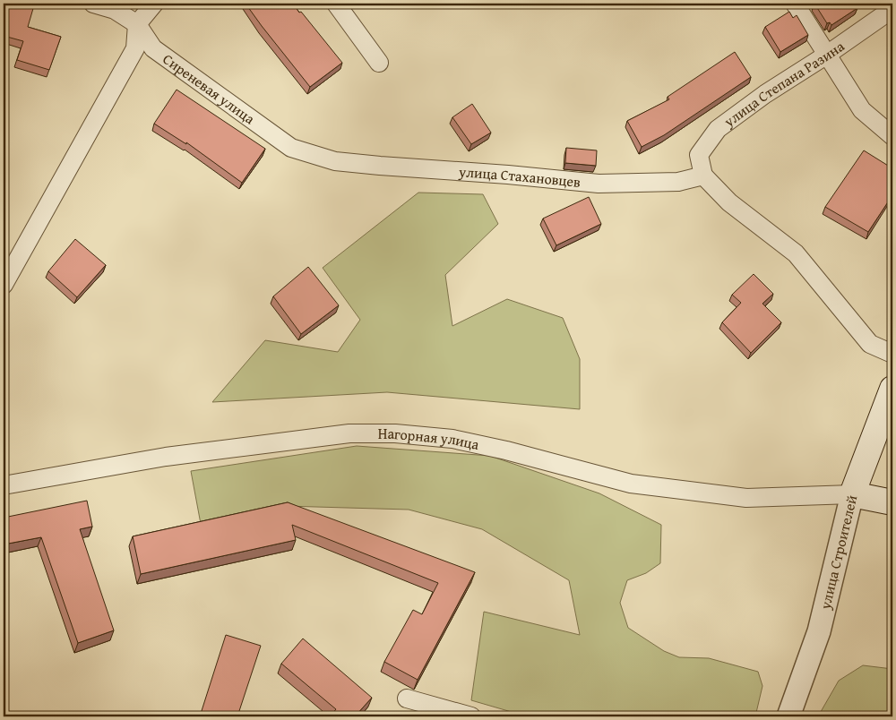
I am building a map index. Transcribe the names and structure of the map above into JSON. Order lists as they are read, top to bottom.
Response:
{
  "streets": {
    "main road": ["улица Строителей"],
    "street": [
      "улица Степана Разина",
      "Сиреневая улица",
      "улица Стахановцев",
      "Нагорная улица"
    ]
  },
  "crossings": [
    ["улица Степана Разина", "улица Стахановцев"],
    ["Сиреневая улица", "улица Стахановцев"],
    ["Нагорная улица", "улица Строителей"]
  ]
}
